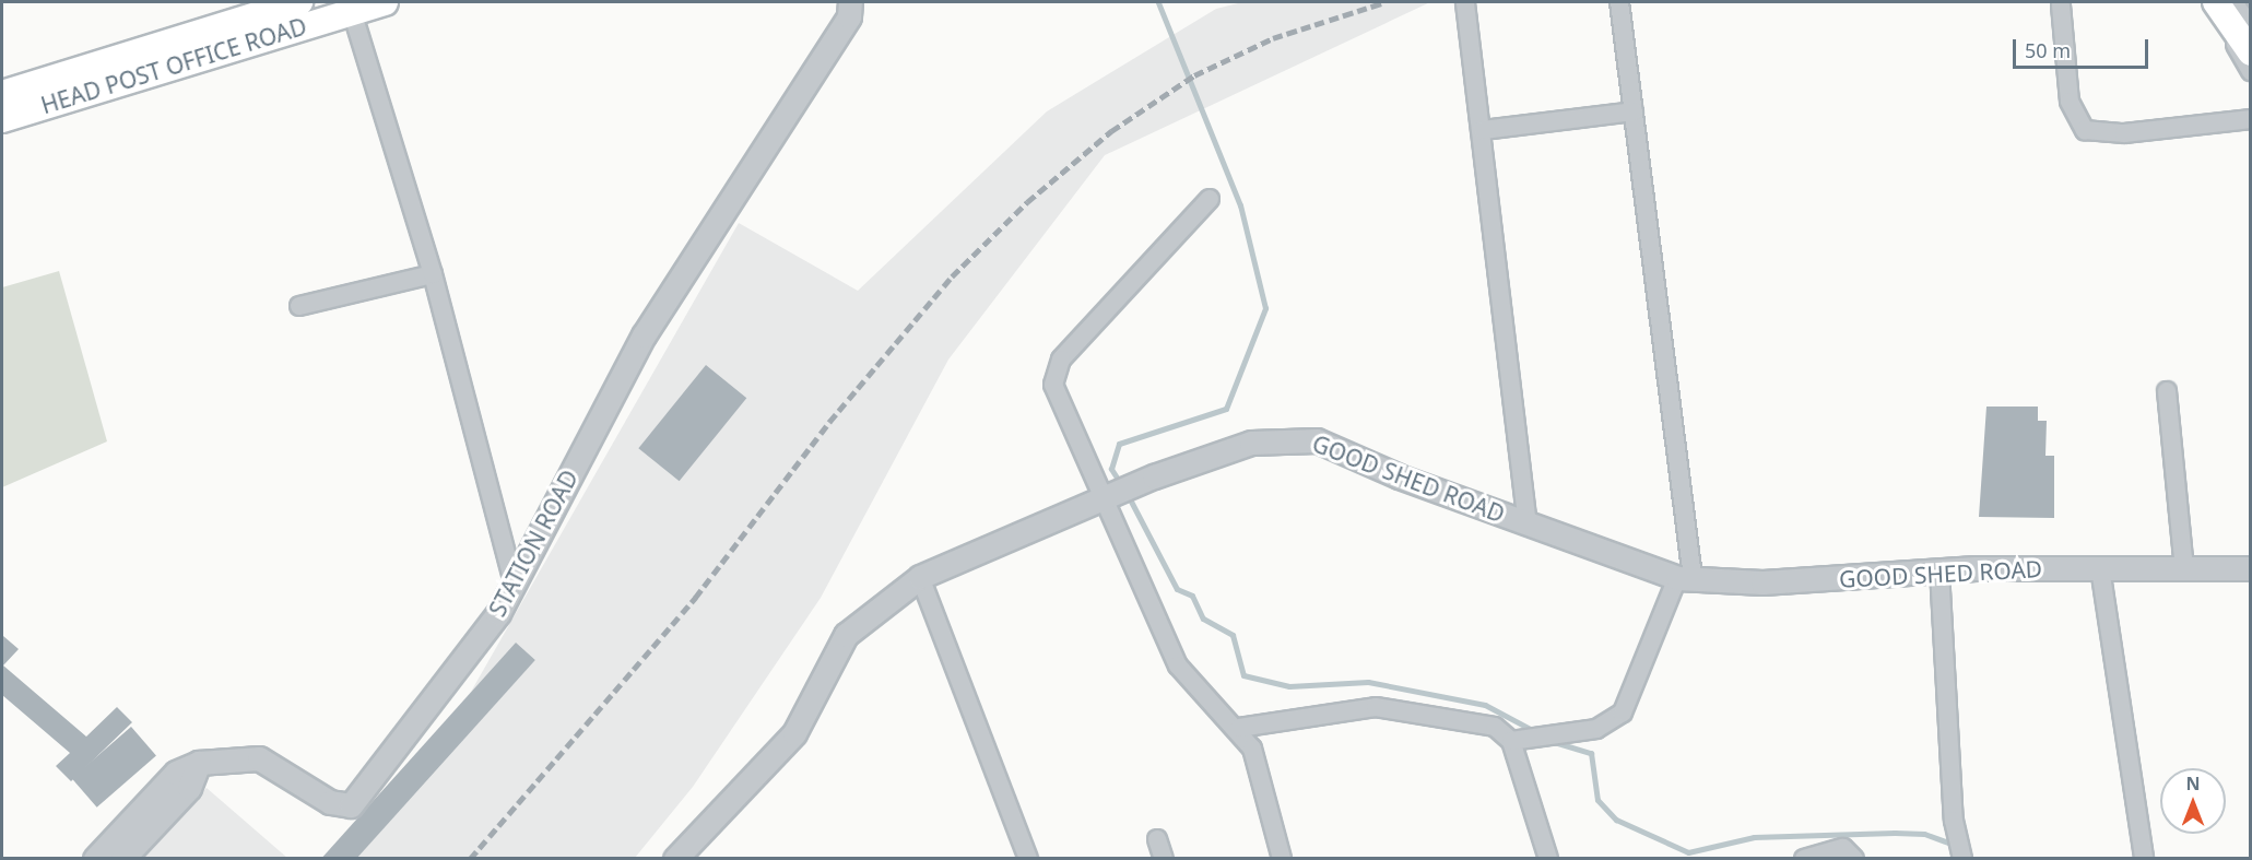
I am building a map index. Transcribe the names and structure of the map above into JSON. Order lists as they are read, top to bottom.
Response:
{
  "streets": {
    "main road": ["HEAD POST OFFICE ROAD"],
    "street": ["GOOD SHED ROAD", "STATION ROAD"]
  },
  "scale_bar": "50 m",
  "north": "top"
}
